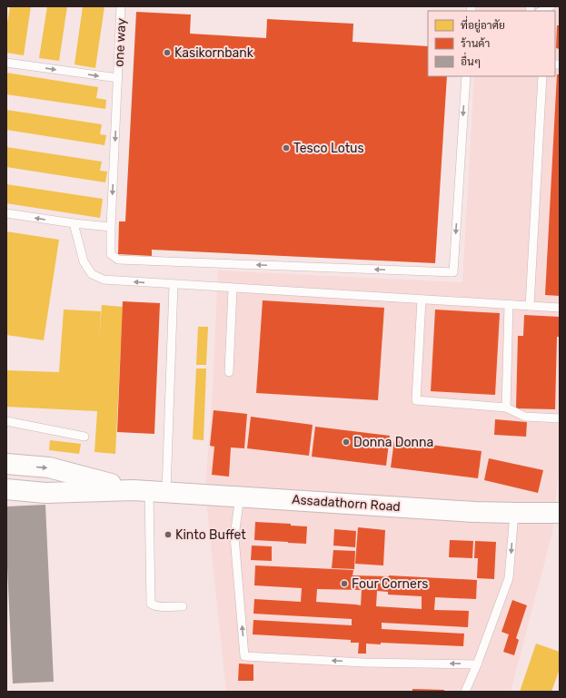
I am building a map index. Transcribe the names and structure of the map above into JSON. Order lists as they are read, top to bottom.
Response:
{
  "streets": {
    "street": ["Assadathorn Road"],
    "lane": ["one way"]
  },
  "places": [
    "Kasikornbank",
    "Tesco Lotus",
    "Donna Donna",
    "Kinto Buffet",
    "Four Corners"
  ],
  "legend": ["ที่อยู่อาศัย", "ร้านค้า", "อื่นๆ"]
}
